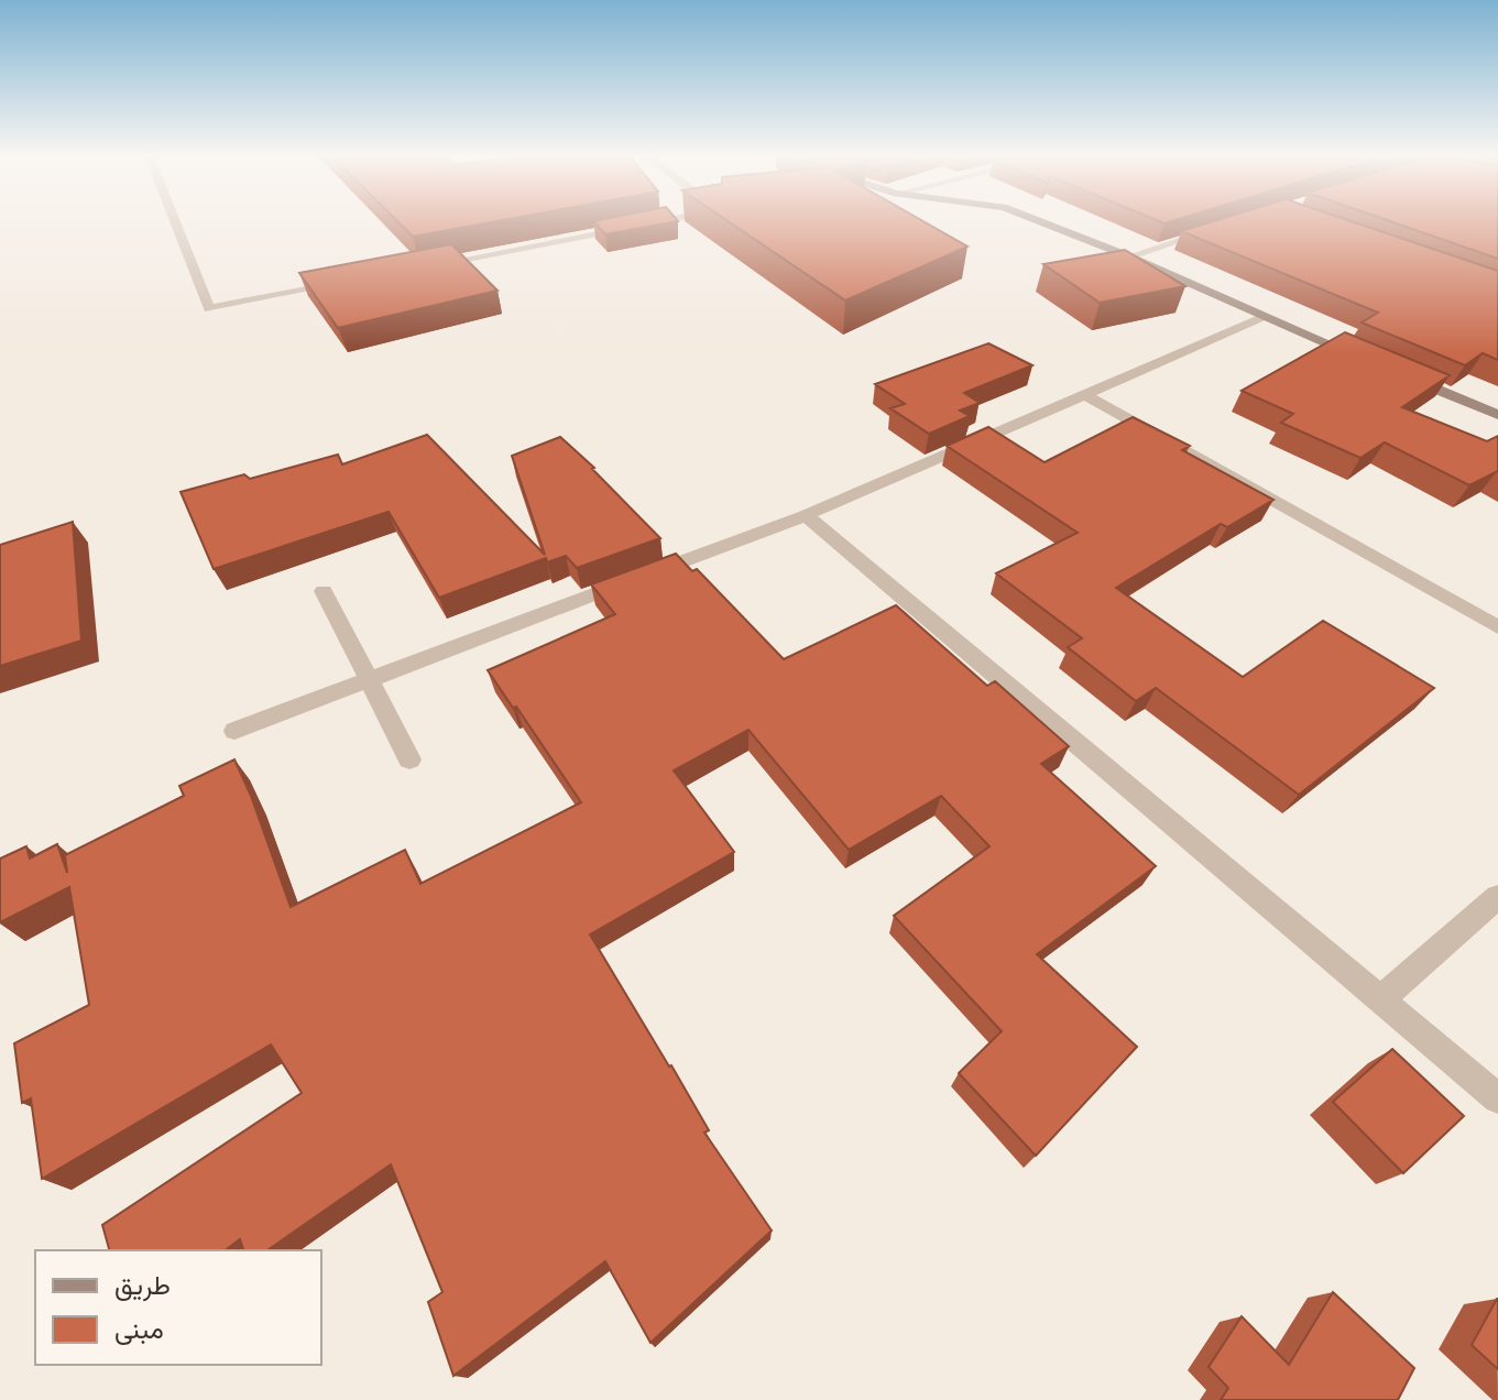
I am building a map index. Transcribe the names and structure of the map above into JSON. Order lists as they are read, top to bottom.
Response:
{
  "legend": ["طريق", "مبنى"]
}
